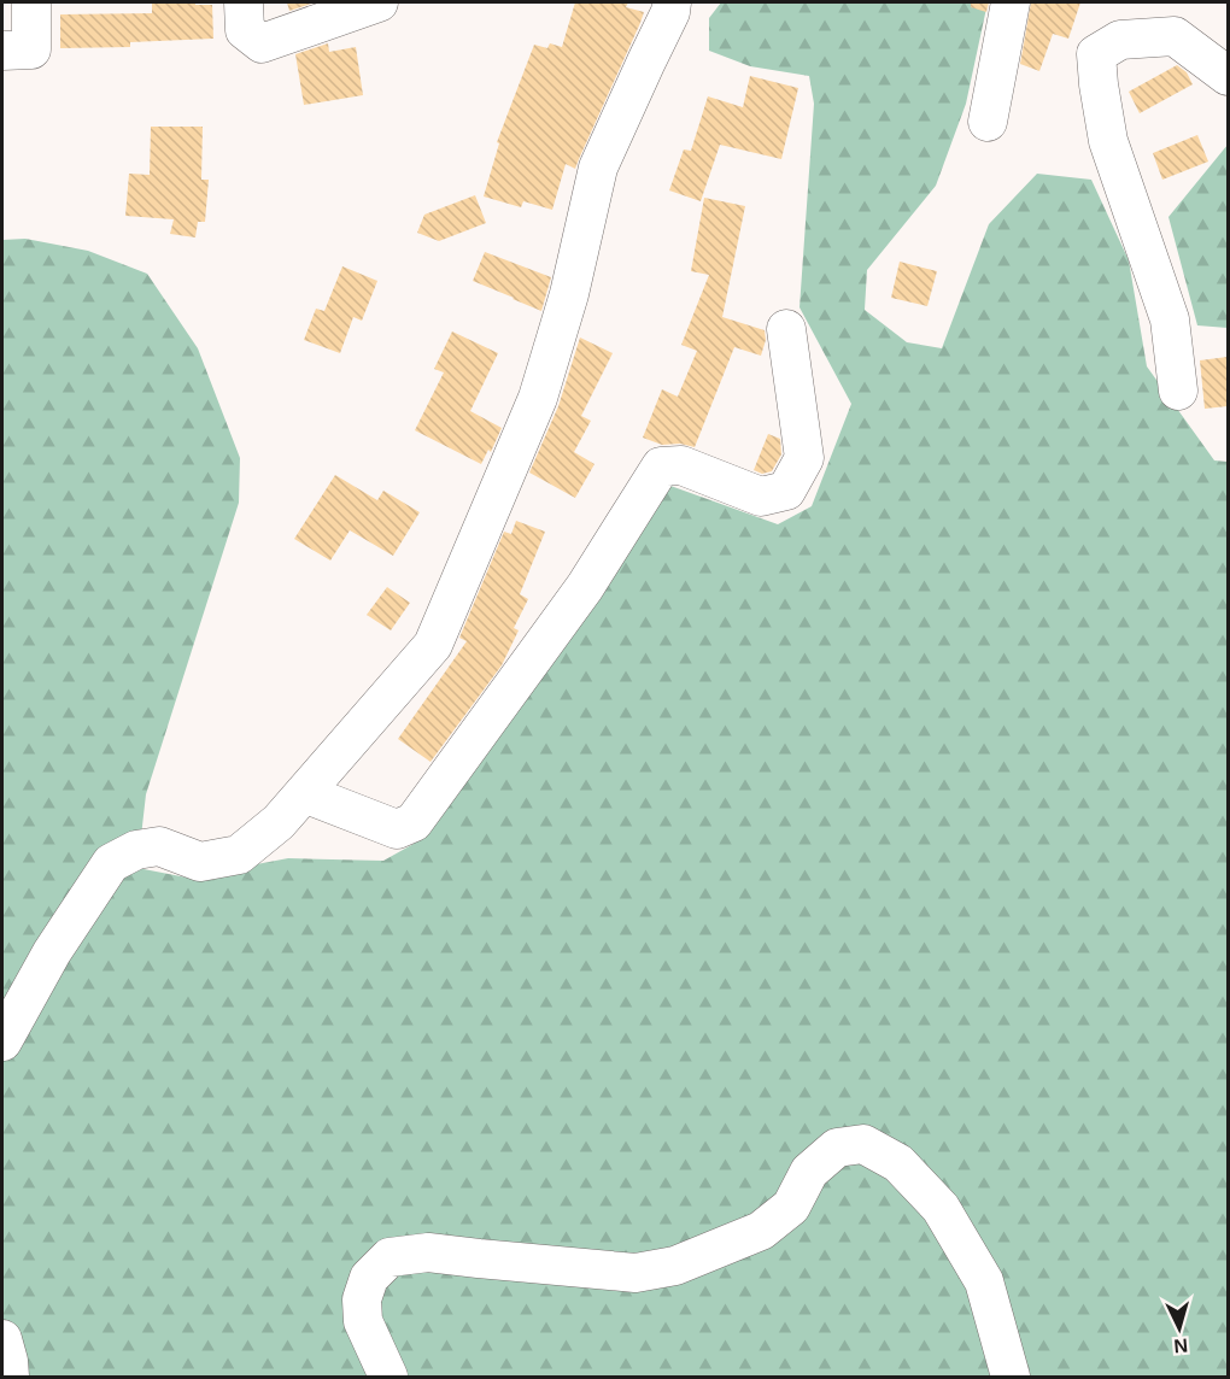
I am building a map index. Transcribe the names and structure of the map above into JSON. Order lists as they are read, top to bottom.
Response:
{
  "north": "bottom"
}
